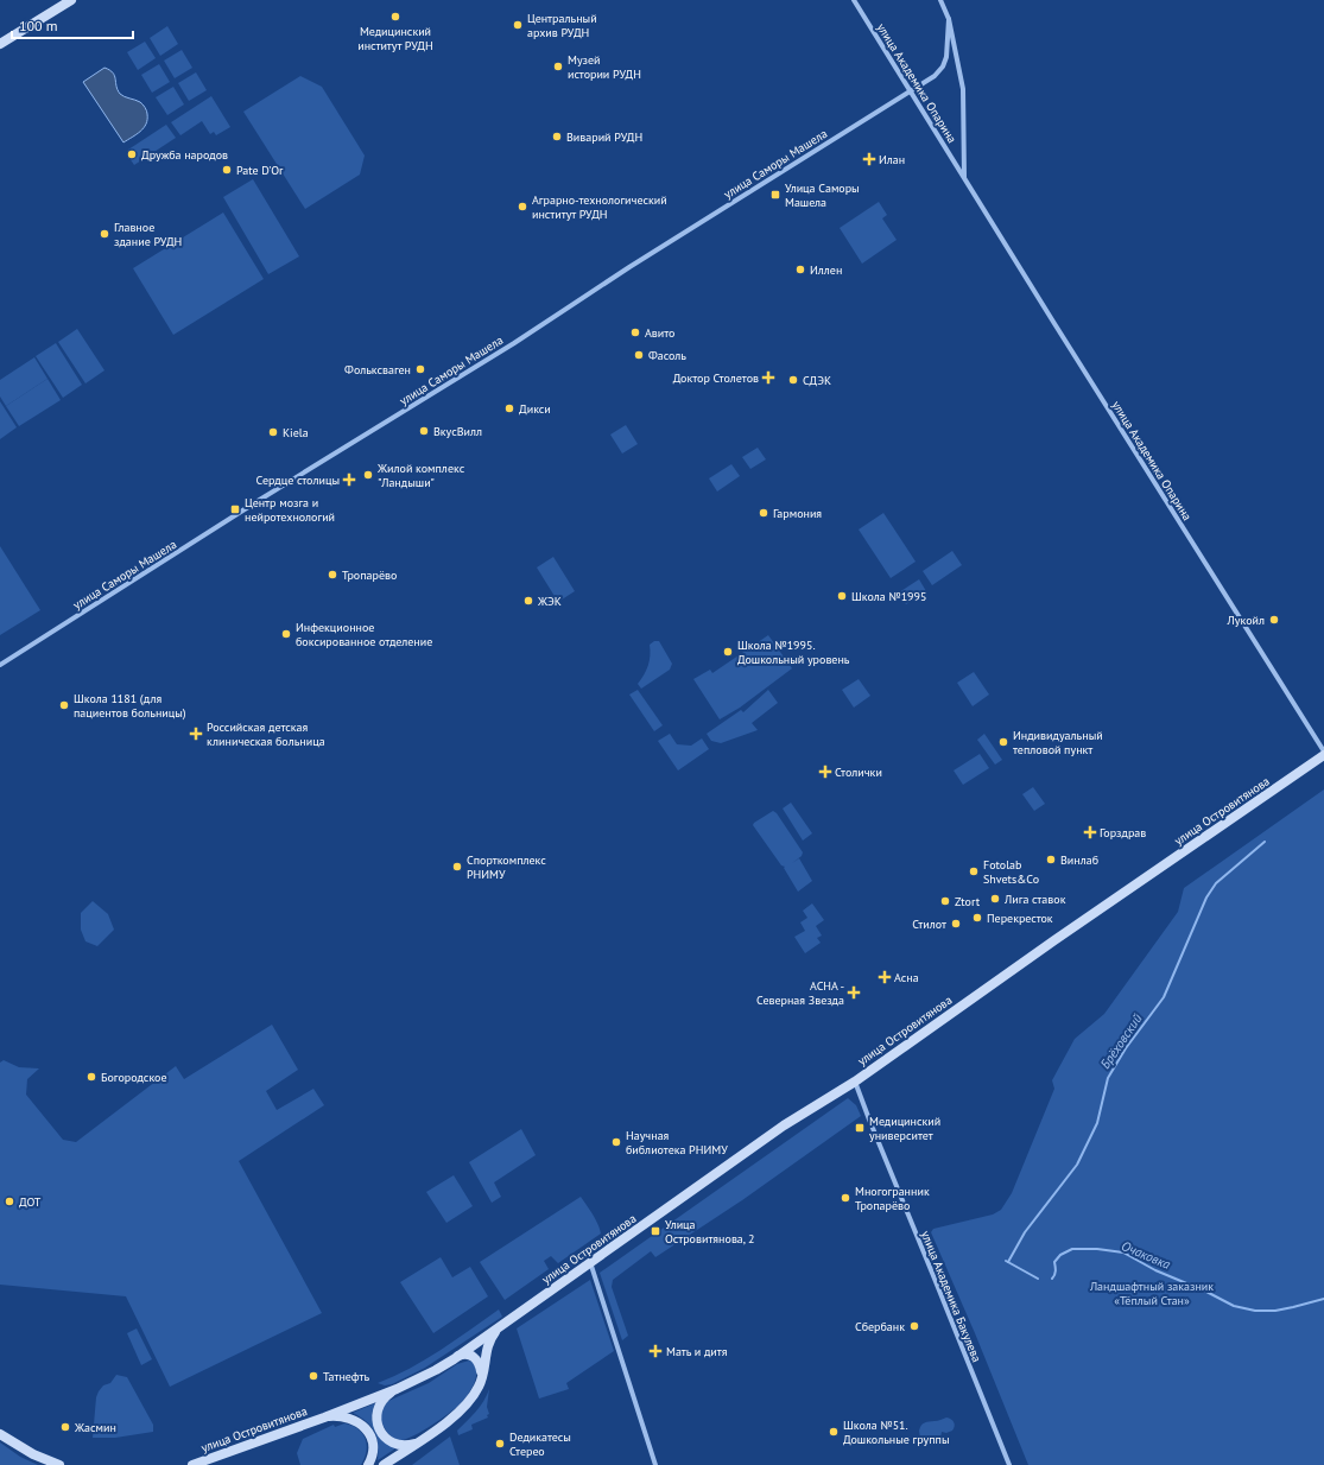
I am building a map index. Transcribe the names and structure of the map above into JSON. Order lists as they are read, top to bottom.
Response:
{
  "streets": {
    "main road": ["улица Островитянова"],
    "street": ["улица Академика Опарина", "улица Саморы Машела", "улица Академика Бакулева"]
  },
  "crossings": [
    ["улица Академика Опарина", "улица Саморы Машела"],
    ["улица Академика Опарина", "улица Островитянова"],
    ["улица Островитянова", "улица Академика Бакулева"]
  ],
  "water": ["Брёховский", "Очаковка"],
  "parks": ["Ландшафтный заказник «Тёплый Стан»"],
  "places": {
    "other": [
      "Медицинский институт РУДН",
      "Центральный архив РУДН",
      "Музей истории РУДН",
      "Виварий РУДН",
      "Дружба народов",
      "Pate D'Or",
      "Аграрно-технологический институт РУДН",
      "Главное здание РУДН",
      "Иллен",
      "Авито",
      "Фасоль",
      "Фольксваген",
      "СДЭК",
      "Дикси",
      "ВкусВилл",
      "Kiela",
      "Жилой комплекс \"Ландыши\"",
      "Гармония",
      "Тропарёво",
      "Школа №1995",
      "ЖЭК",
      "Лукойл",
      "Инфекционное боксированное отделение",
      "Школа №1995. Дошкольный уровень",
      "Школа 1181 (для пациентов больницы)",
      "Индивидуальный тепловой пункт",
      "Винлаб",
      "Спорткомплекс РНИМУ",
      "Fotolab Shvets&Co",
      "Лига ставок",
      "Ztort",
      "Перекресток",
      "Стилот",
      "Богородское",
      "Научная библиотека РНИМУ",
      "Многогранник Тропарёво",
      "ДОТ",
      "Сбербанк",
      "Татнефть",
      "Жасмин",
      "Школа №51. Дошкольные группы",
      "Dедикатесы Стерео"
    ],
    "health": [
      "Илан",
      "Доктор Столетов",
      "Сердце столицы",
      "Российская детская клиническая больница",
      "Столички",
      "Горздрав",
      "Асна",
      "АСНА - Северная Звезда",
      "Мать и дитя"
    ],
    "transit": [
      "Улица Саморы Машела",
      "Центр мозга и нейротехнологий",
      "Медицинский университет",
      "Улица Островитянова, 2"
    ]
  },
  "scale_bar": "100 m"
}
